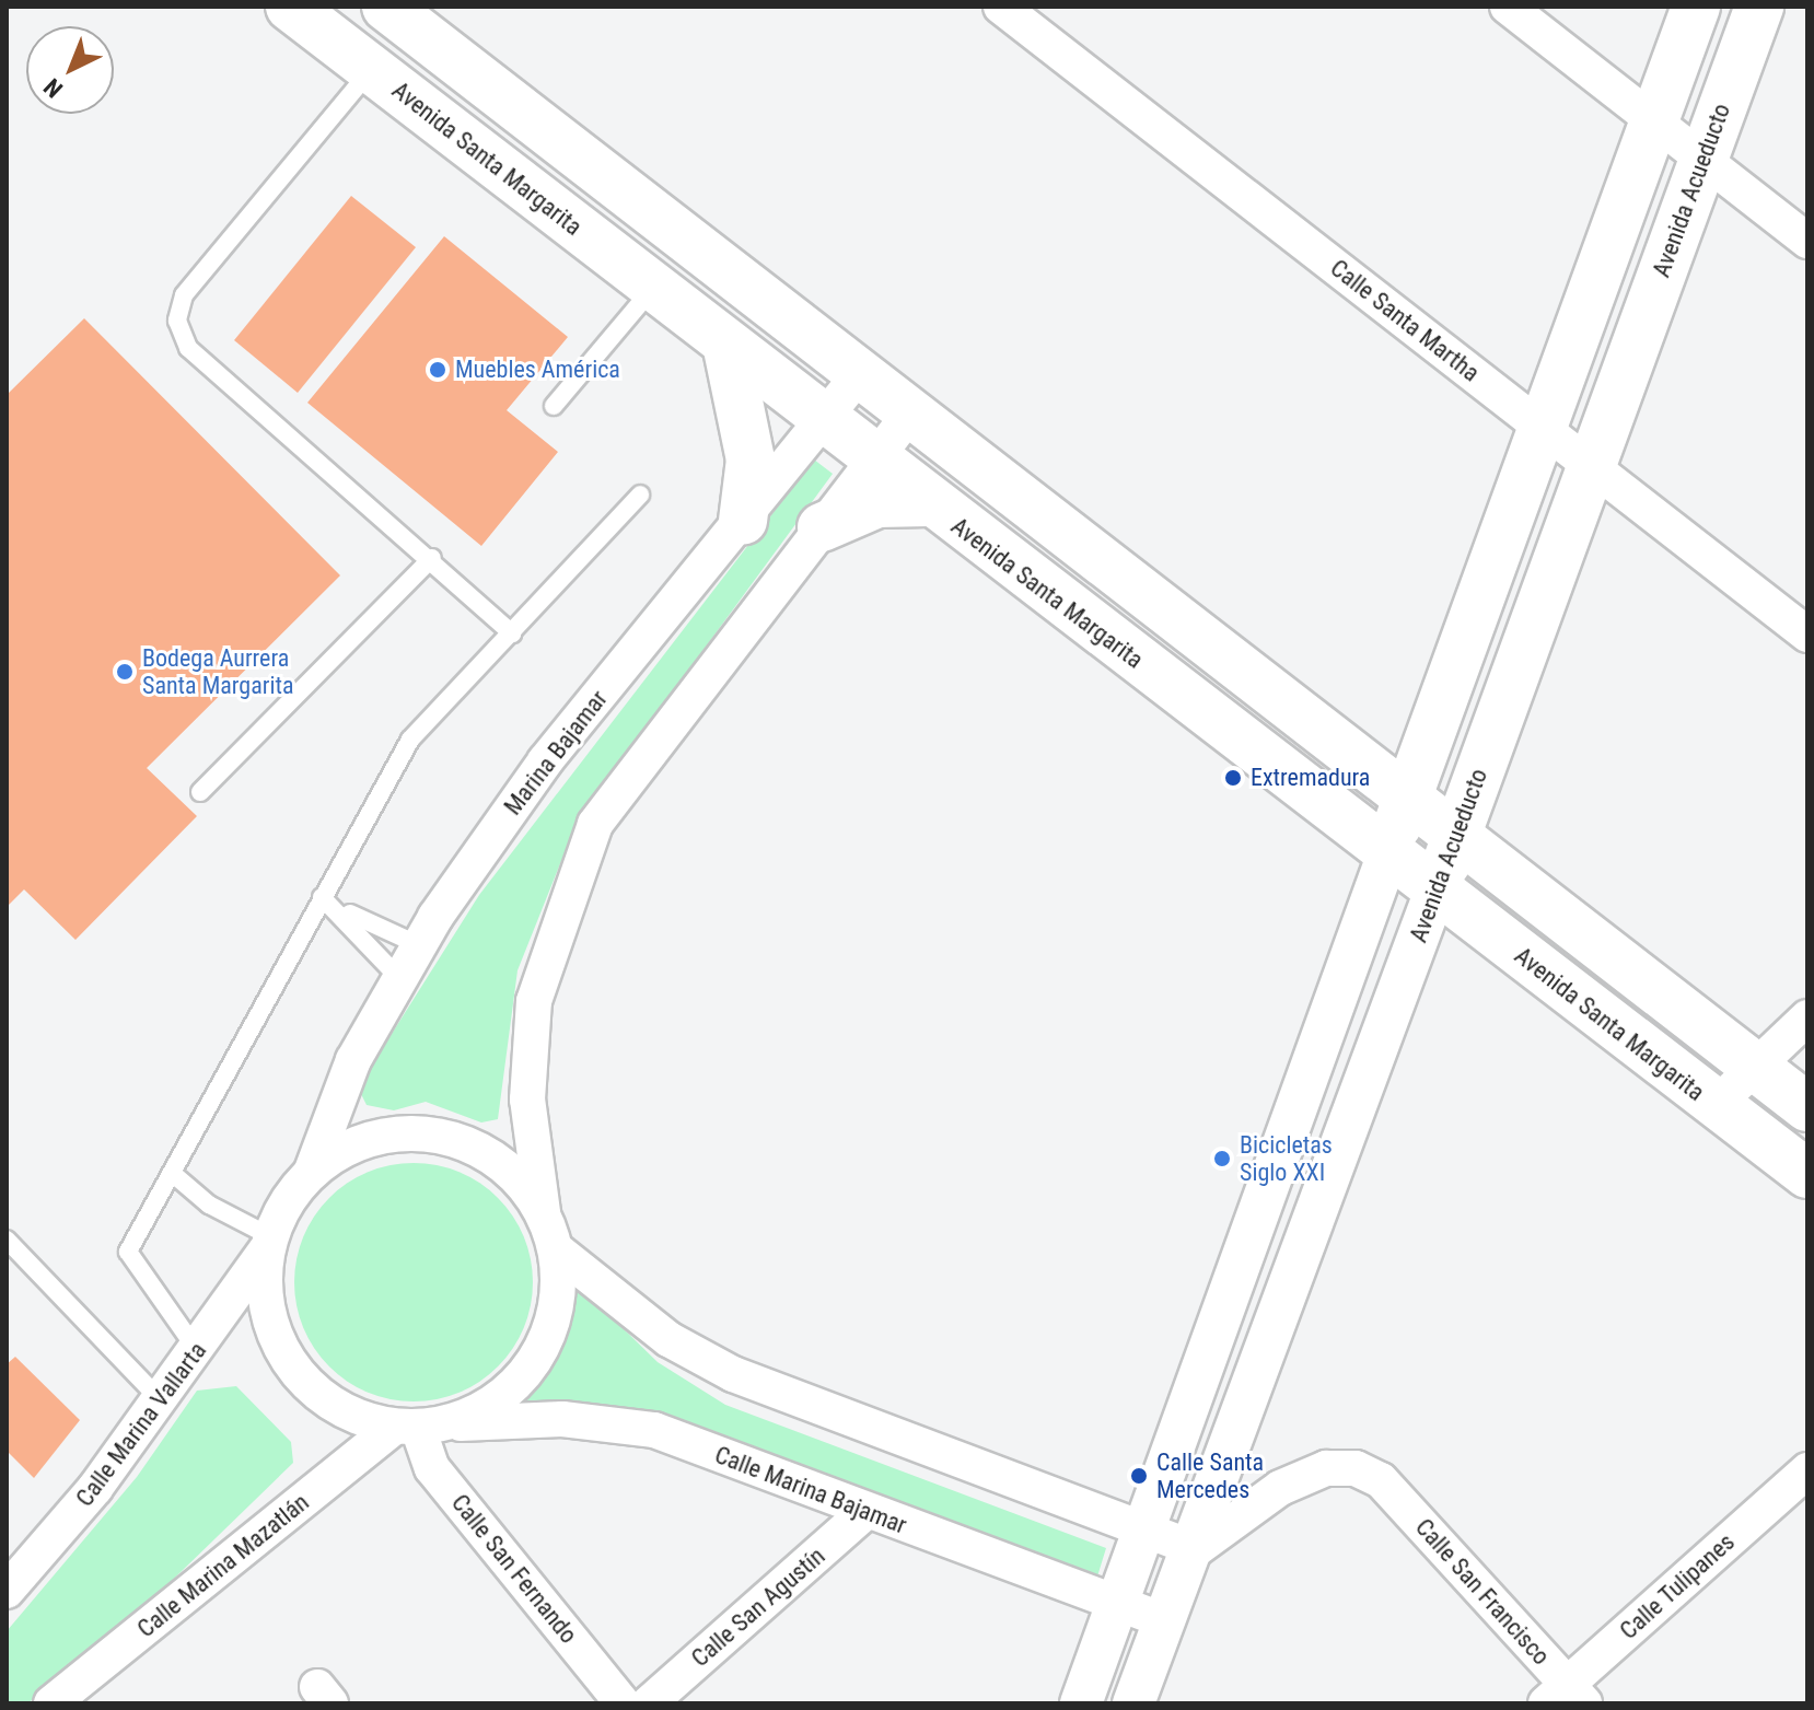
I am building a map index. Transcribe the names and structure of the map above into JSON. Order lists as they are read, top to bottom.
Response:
{
  "streets": {
    "main road": ["Avenida Santa Margarita", "Avenida Acueducto"],
    "street": [
      "Calle Santa Martha",
      "Marina Bajamar",
      "Calle Marina Vallarta",
      "Calle Marina Bajamar",
      "Calle Marina Mazatlán",
      "Calle San Fernando",
      "Calle Tulipanes",
      "Calle San Francisco",
      "Calle San Agustín"
    ]
  },
  "crossings": [
    ["Avenida Santa Margarita", "Avenida Acueducto"],
    ["Avenida Santa Margarita", "Marina Bajamar"],
    ["Avenida Acueducto", "Calle Santa Martha"],
    ["Avenida Acueducto", "Calle Marina Bajamar"],
    ["Avenida Acueducto", "Calle San Francisco"],
    ["Marina Bajamar", "Calle Marina Vallarta"],
    ["Marina Bajamar", "Calle Marina Bajamar"],
    ["Marina Bajamar", "Calle Marina Mazatlán"],
    ["Marina Bajamar", "Calle San Fernando"],
    ["Calle Marina Vallarta", "Calle Marina Bajamar"],
    ["Calle Marina Vallarta", "Calle Marina Mazatlán"],
    ["Calle Marina Vallarta", "Calle San Fernando"],
    ["Calle Marina Bajamar", "Calle Marina Mazatlán"],
    ["Calle Marina Bajamar", "Calle San Fernando"],
    ["Calle Marina Bajamar", "Calle San Agustín"],
    ["Calle Marina Mazatlán", "Calle San Fernando"],
    ["Calle Tulipanes", "Calle San Francisco"]
  ],
  "places": [
    "Muebles América",
    "Bodega Aurrera Santa Margarita",
    "Extremadura",
    "Bicicletas Siglo XXI",
    "Calle Santa Mercedes"
  ],
  "north": "bottom left"
}
